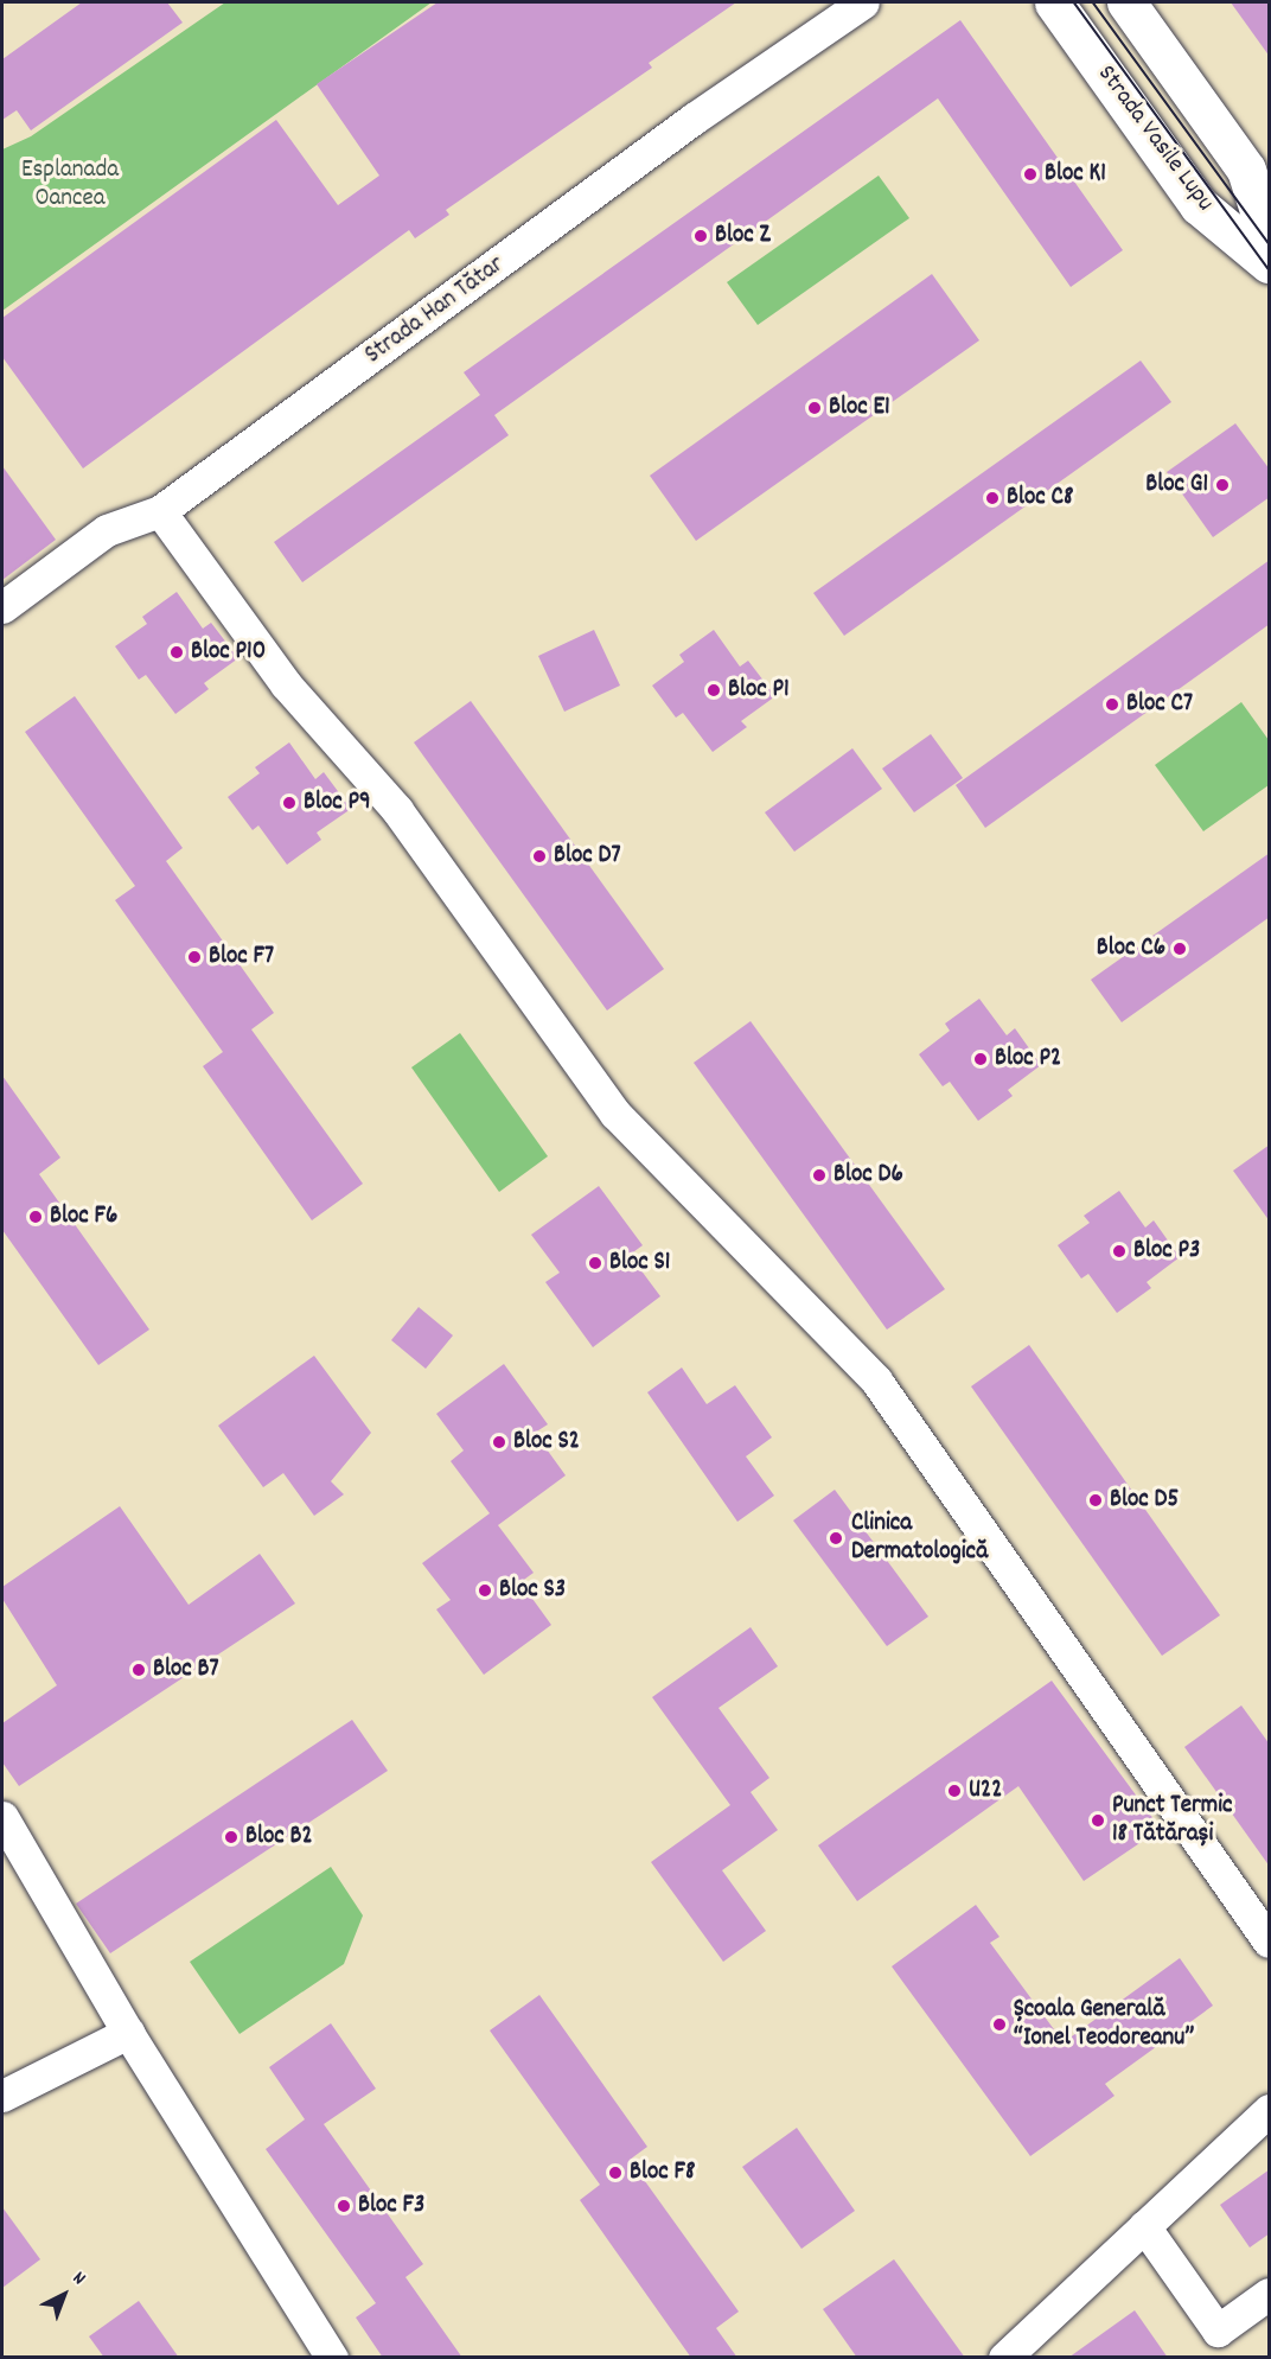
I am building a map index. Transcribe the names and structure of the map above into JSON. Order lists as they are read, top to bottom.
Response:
{
  "streets": {
    "main road": ["Strada Vasile Lupu"],
    "street": ["Strada Han Tătar"]
  },
  "parks": ["Esplanada Oancea"],
  "places": [
    "Bloc K1",
    "Bloc Z",
    "Bloc E1",
    "Bloc G1",
    "Bloc C8",
    "Bloc P10",
    "Bloc P1",
    "Bloc C7",
    "Bloc P9",
    "Bloc D7",
    "Bloc C6",
    "Bloc F7",
    "Bloc P2",
    "Bloc D6",
    "Bloc F6",
    "Bloc P3",
    "Bloc S1",
    "Bloc S2",
    "Bloc D5",
    "Clinica Dermatologică",
    "Bloc S3",
    "Bloc B7",
    "U22",
    "Punct Termic 18 Tătărași",
    "Bloc B2",
    "Școala Generală “Ionel Teodoreanu”",
    "Bloc F8",
    "Bloc F3"
  ],
  "north": "top right"
}
